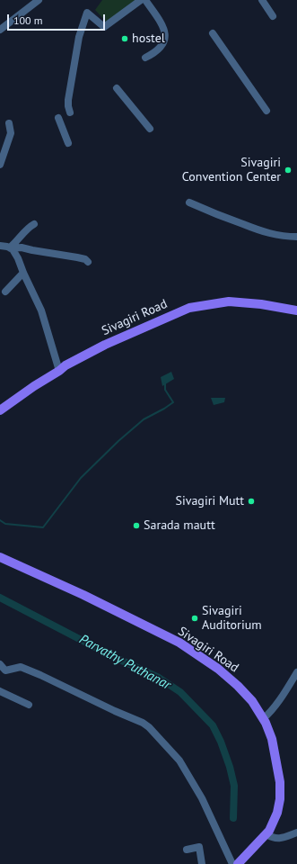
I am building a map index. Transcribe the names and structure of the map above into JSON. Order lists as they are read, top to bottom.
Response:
{
  "streets": {
    "main road": ["Sivagiri Road"]
  },
  "water": ["Parvathy Puthanar"],
  "places": [
    "hostel",
    "Sivagiri Convention Center",
    "Sivagiri Mutt",
    "Sarada mautt",
    "Sivagiri Auditorium"
  ],
  "scale_bar": "100 m"
}
